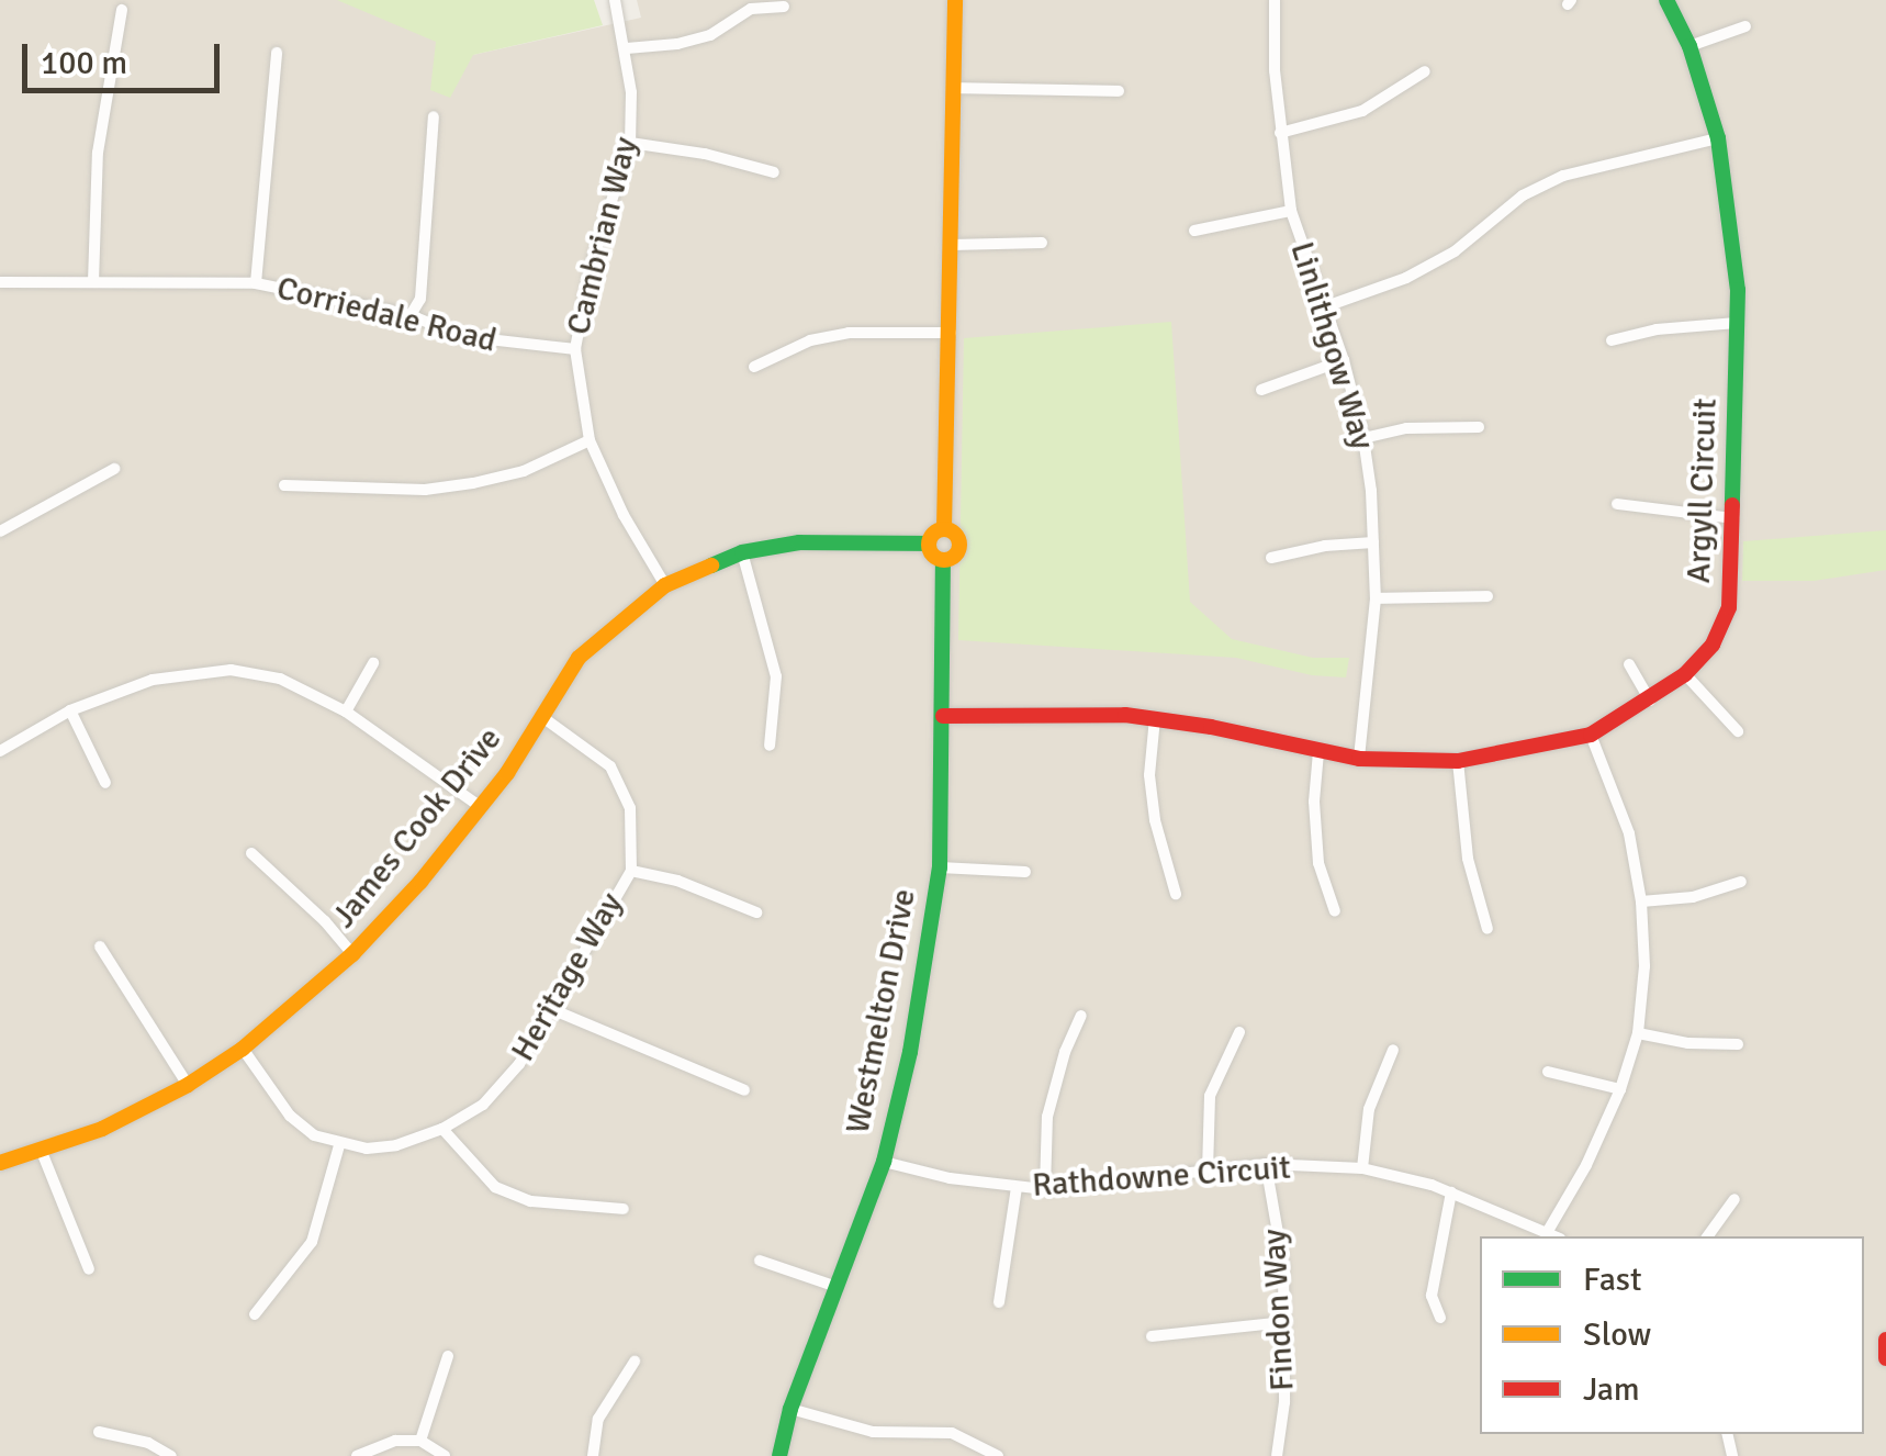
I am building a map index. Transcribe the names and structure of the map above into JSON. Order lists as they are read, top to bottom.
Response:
{
  "streets": {
    "street": [
      "Cambrian Way",
      "Corriedale Road",
      "Linlithgow Way",
      "Argyll Circuit",
      "James Cook Drive",
      "Heritage Way",
      "Westmelton Drive",
      "Rathdowne Circuit",
      "Findon Way"
    ]
  },
  "crossings": [
    ["Cambrian Way", "Corriedale Road"],
    ["Cambrian Way", "James Cook Drive"],
    ["Linlithgow Way", "Argyll Circuit"],
    ["Argyll Circuit", "Westmelton Drive"],
    ["James Cook Drive", "Heritage Way"],
    ["James Cook Drive", "Westmelton Drive"],
    ["Westmelton Drive", "Rathdowne Circuit"],
    ["Rathdowne Circuit", "Findon Way"]
  ],
  "legend": ["Fast", "Slow", "Jam"],
  "scale_bar": "100 m"
}
